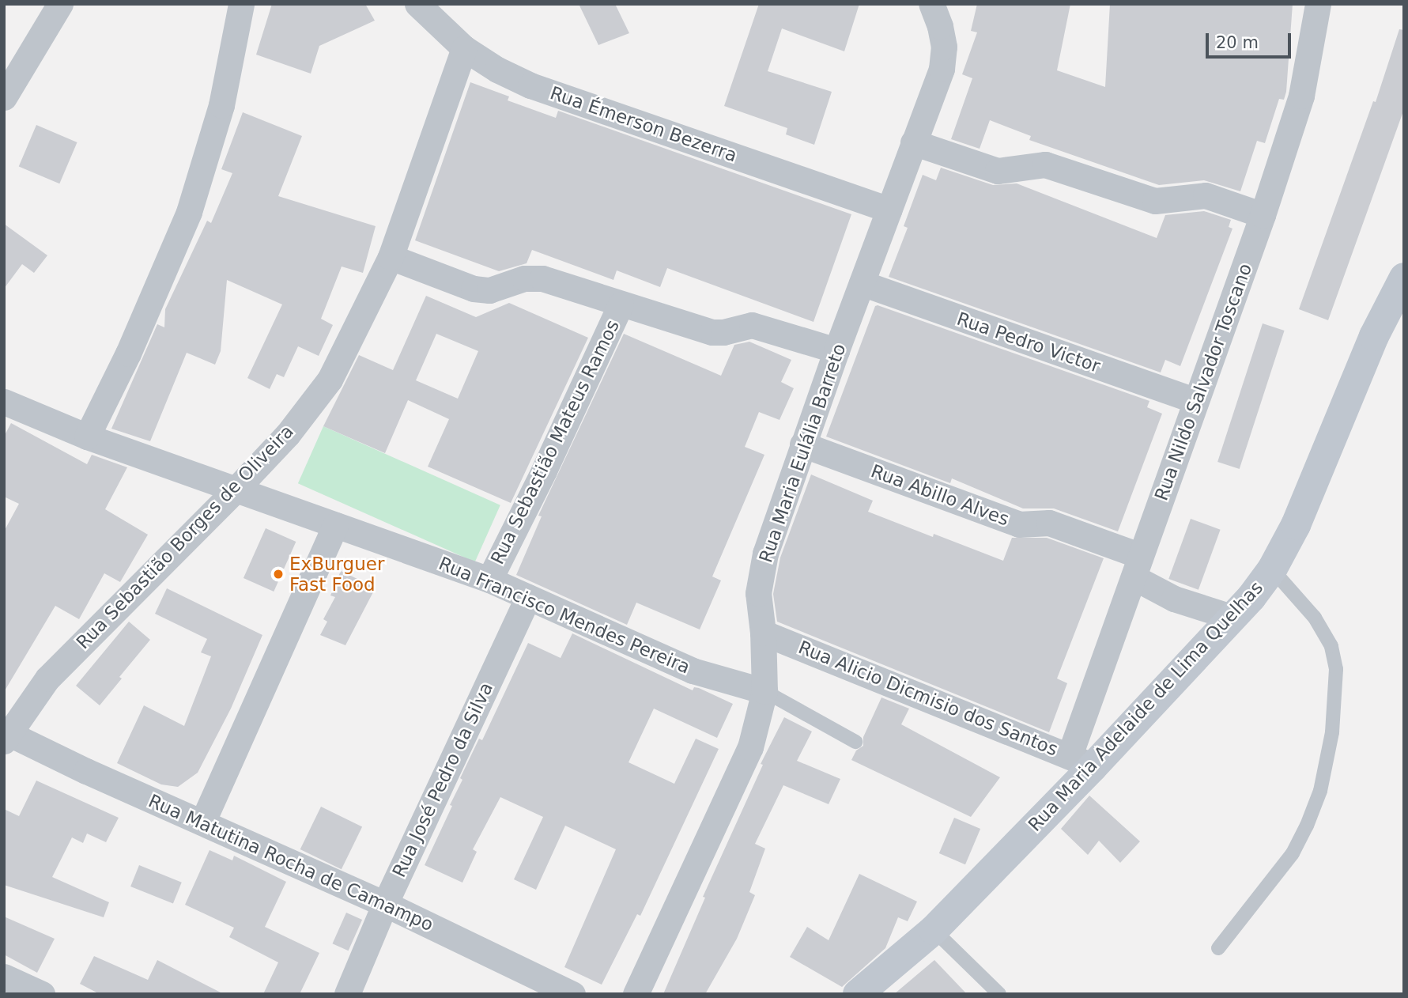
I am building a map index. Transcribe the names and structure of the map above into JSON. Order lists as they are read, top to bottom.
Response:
{
  "streets": {
    "street": [
      "Rua Émerson Bezerra",
      "Rua Pedro Victor",
      "Rua Nildo Salvador Toscano",
      "Rua Sebastião Mateus Ramos",
      "Rua Maria Eulália Barreto",
      "Rua Abillo Alves",
      "Rua Sebastião Borges de Oliveira",
      "Rua Francisco Mendes Pereira",
      "Rua Alicio Dicmisio dos Santos",
      "Rua Maria Adelaide de Lima Quelhas",
      "Rua José Pedro da Silva",
      "Rua Matutina Rocha de Camampo"
    ]
  },
  "crossings": [
    ["Rua Émerson Bezerra", "Rua Maria Eulália Barreto"],
    ["Rua Émerson Bezerra", "Rua Sebastião Borges de Oliveira"],
    ["Rua Pedro Victor", "Rua Nildo Salvador Toscano"],
    ["Rua Pedro Victor", "Rua Maria Eulália Barreto"],
    ["Rua Nildo Salvador Toscano", "Rua Abillo Alves"],
    ["Rua Nildo Salvador Toscano", "Rua Alicio Dicmisio dos Santos"],
    ["Rua Nildo Salvador Toscano", "Rua Maria Adelaide de Lima Quelhas"],
    ["Rua Sebastião Mateus Ramos", "Rua Francisco Mendes Pereira"],
    ["Rua Maria Eulália Barreto", "Rua Abillo Alves"],
    ["Rua Maria Eulália Barreto", "Rua Francisco Mendes Pereira"],
    ["Rua Maria Eulália Barreto", "Rua Alicio Dicmisio dos Santos"],
    ["Rua Abillo Alves", "Rua Maria Adelaide de Lima Quelhas"],
    ["Rua Sebastião Borges de Oliveira", "Rua Francisco Mendes Pereira"],
    ["Rua Sebastião Borges de Oliveira", "Rua Matutina Rocha de Camampo"],
    ["Rua Francisco Mendes Pereira", "Rua José Pedro da Silva"],
    ["Rua Alicio Dicmisio dos Santos", "Rua Maria Adelaide de Lima Quelhas"],
    ["Rua José Pedro da Silva", "Rua Matutina Rocha de Camampo"]
  ],
  "places": ["ExBurguer Fast Food"],
  "scale_bar": "20 m"
}
